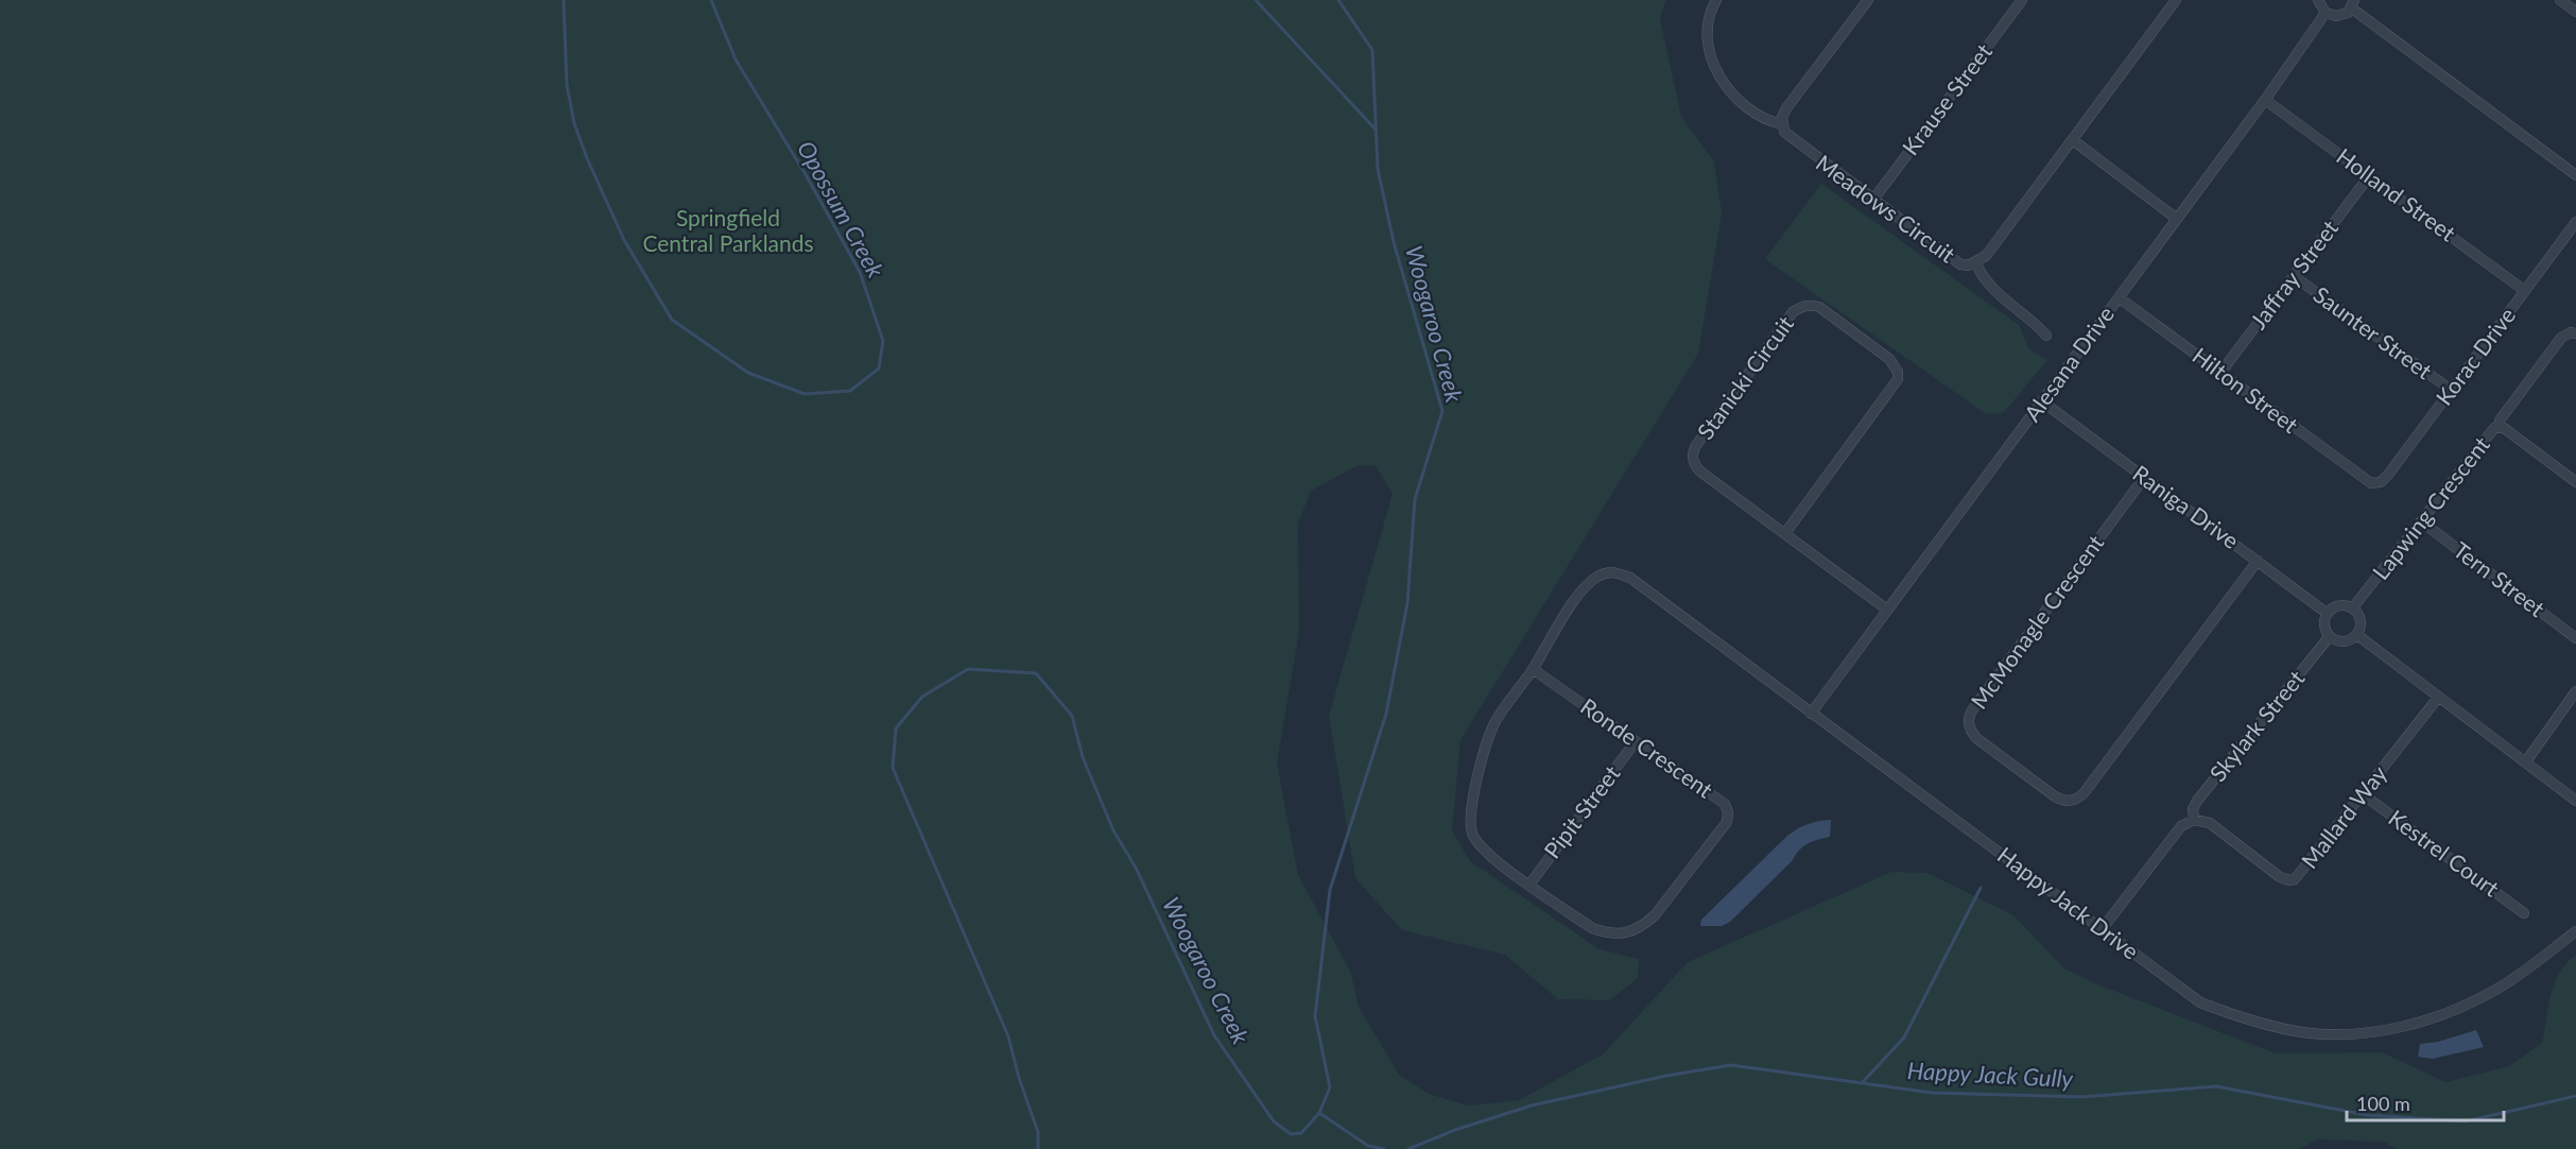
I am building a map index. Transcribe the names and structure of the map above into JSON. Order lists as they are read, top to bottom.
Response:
{
  "streets": {
    "street": [
      "Krause Street",
      "Holland Street",
      "Meadows Circuit",
      "Jaffray Street",
      "Saunter Street",
      "Korac Drive",
      "Alesana Drive",
      "Stanicki Circuit",
      "Hilton Street",
      "Raniga Drive",
      "Lapwing Crescent",
      "Tern Street",
      "McMonagle Crescent",
      "Skylark Street",
      "Ronde Crescent",
      "Pipit Street",
      "Mallard Way",
      "Kestrel Court",
      "Happy Jack Drive"
    ]
  },
  "crossings": [
    ["Krause Street", "Meadows Circuit"],
    ["Holland Street", "Jaffray Street"],
    ["Holland Street", "Korac Drive"],
    ["Holland Street", "Alesana Drive"],
    ["Jaffray Street", "Saunter Street"],
    ["Jaffray Street", "Hilton Street"],
    ["Saunter Street", "Korac Drive"],
    ["Korac Drive", "Hilton Street"],
    ["Alesana Drive", "Stanicki Circuit"],
    ["Alesana Drive", "Hilton Street"],
    ["Alesana Drive", "Raniga Drive"],
    ["Alesana Drive", "Happy Jack Drive"],
    ["Raniga Drive", "Lapwing Crescent"],
    ["Raniga Drive", "McMonagle Crescent"],
    ["Raniga Drive", "Skylark Street"],
    ["Lapwing Crescent", "Tern Street"],
    ["Lapwing Crescent", "Skylark Street"],
    ["Skylark Street", "Mallard Way"],
    ["Ronde Crescent", "Pipit Street"],
    ["Ronde Crescent", "Happy Jack Drive"],
    ["Mallard Way", "Kestrel Court"]
  ],
  "water": ["Opossum Creek", "Woogaroo Creek", "Happy Jack Gully"],
  "parks": ["Springfield Central Parklands"],
  "scale_bar": "100 m"
}
